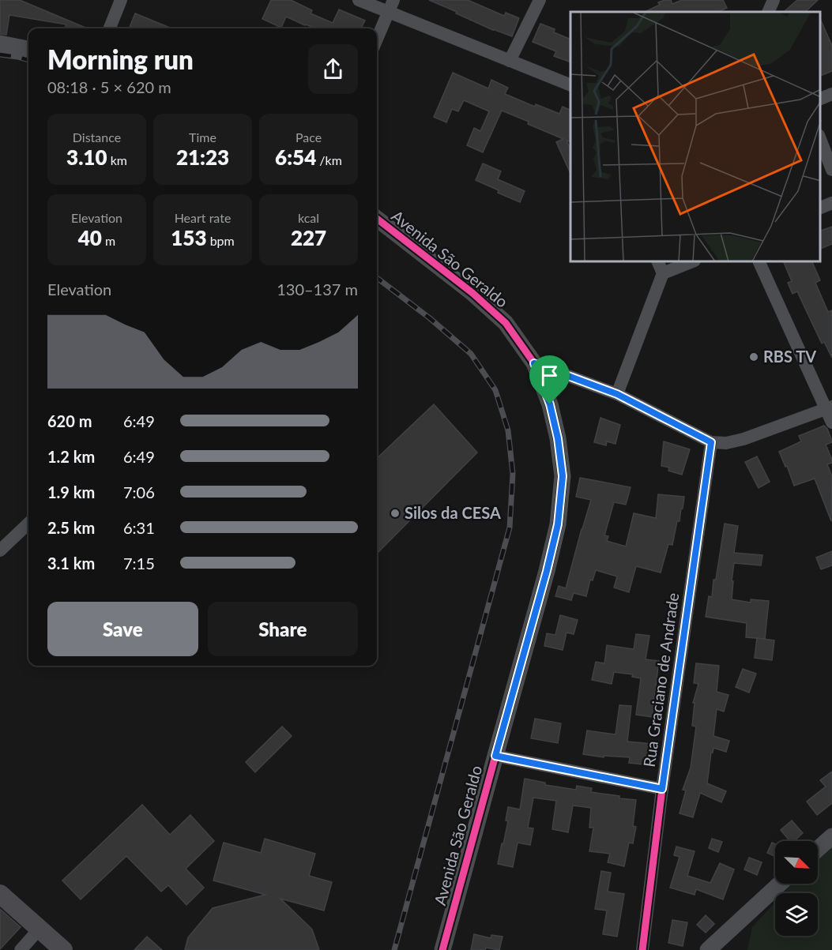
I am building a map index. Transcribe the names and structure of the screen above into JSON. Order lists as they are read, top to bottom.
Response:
{
  "streets": {
    "street": ["Avenida São Geraldo", "Rua Graciano de Andrade"]
  },
  "places": ["RBS TV", "Silos da CESA"],
  "north": "bottom right",
  "page": {
    "heading": ["Morning run", "08:18 · 5 × 620 m"],
    "stats": [
      ["Distance", "3.10 km"],
      ["Time", "21:23"],
      ["Pace", "6:54 /km"],
      ["Elevation", "40 m"],
      ["Heart rate", "153 bpm"],
      ["kcal", "227"]
    ],
    "chart": ["Elevation", "130–137 m"],
    "list": [
      {
        "name": "620 m",
        "note": "6:49"
      },
      {
        "name": "1.2 km",
        "note": "6:49"
      },
      {
        "name": "1.9 km",
        "note": "7:06"
      },
      {
        "name": "2.5 km",
        "note": "6:31"
      },
      {
        "name": "3.1 km",
        "note": "7:15"
      }
    ],
    "buttons": ["Save", "Share"]
  }
}
